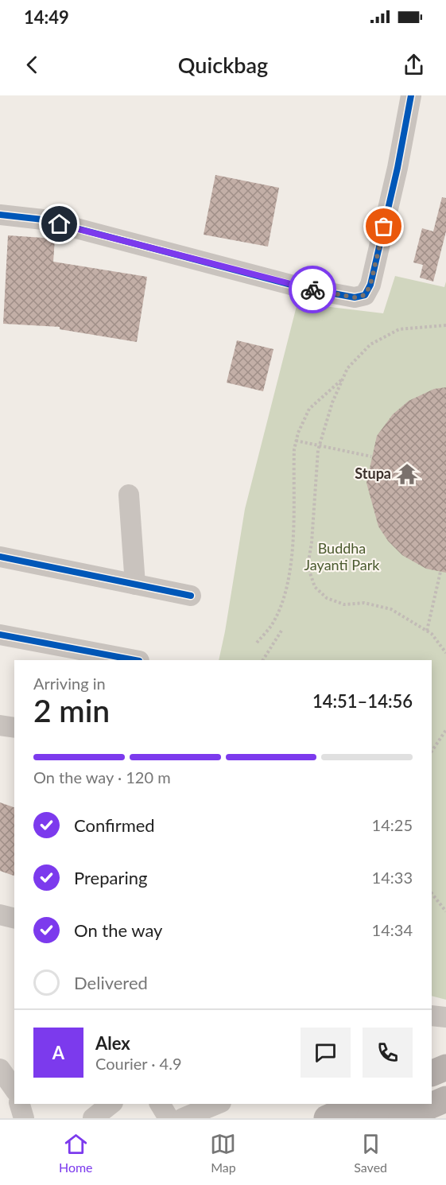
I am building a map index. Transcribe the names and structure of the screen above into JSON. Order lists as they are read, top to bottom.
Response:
{
  "parks": ["Buddha Jayanti Park"],
  "places": {
    "temple": ["Stupa"]
  },
  "page": {
    "status": "14:49",
    "header": "Quickbag",
    "heading": ["2 min", "Arriving in", "14:51–14:56"],
    "panel": ["Alex", "Courier · 4.9"],
    "bar": "On the way · 120 m",
    "list": [
      ["Confirmed", "14:25"],
      ["Preparing", "14:33"],
      ["On the way", "14:34"],
      "Delivered"
    ],
    "round": "A",
    "tabs": ["Home", "Map", "Saved"]
  }
}
